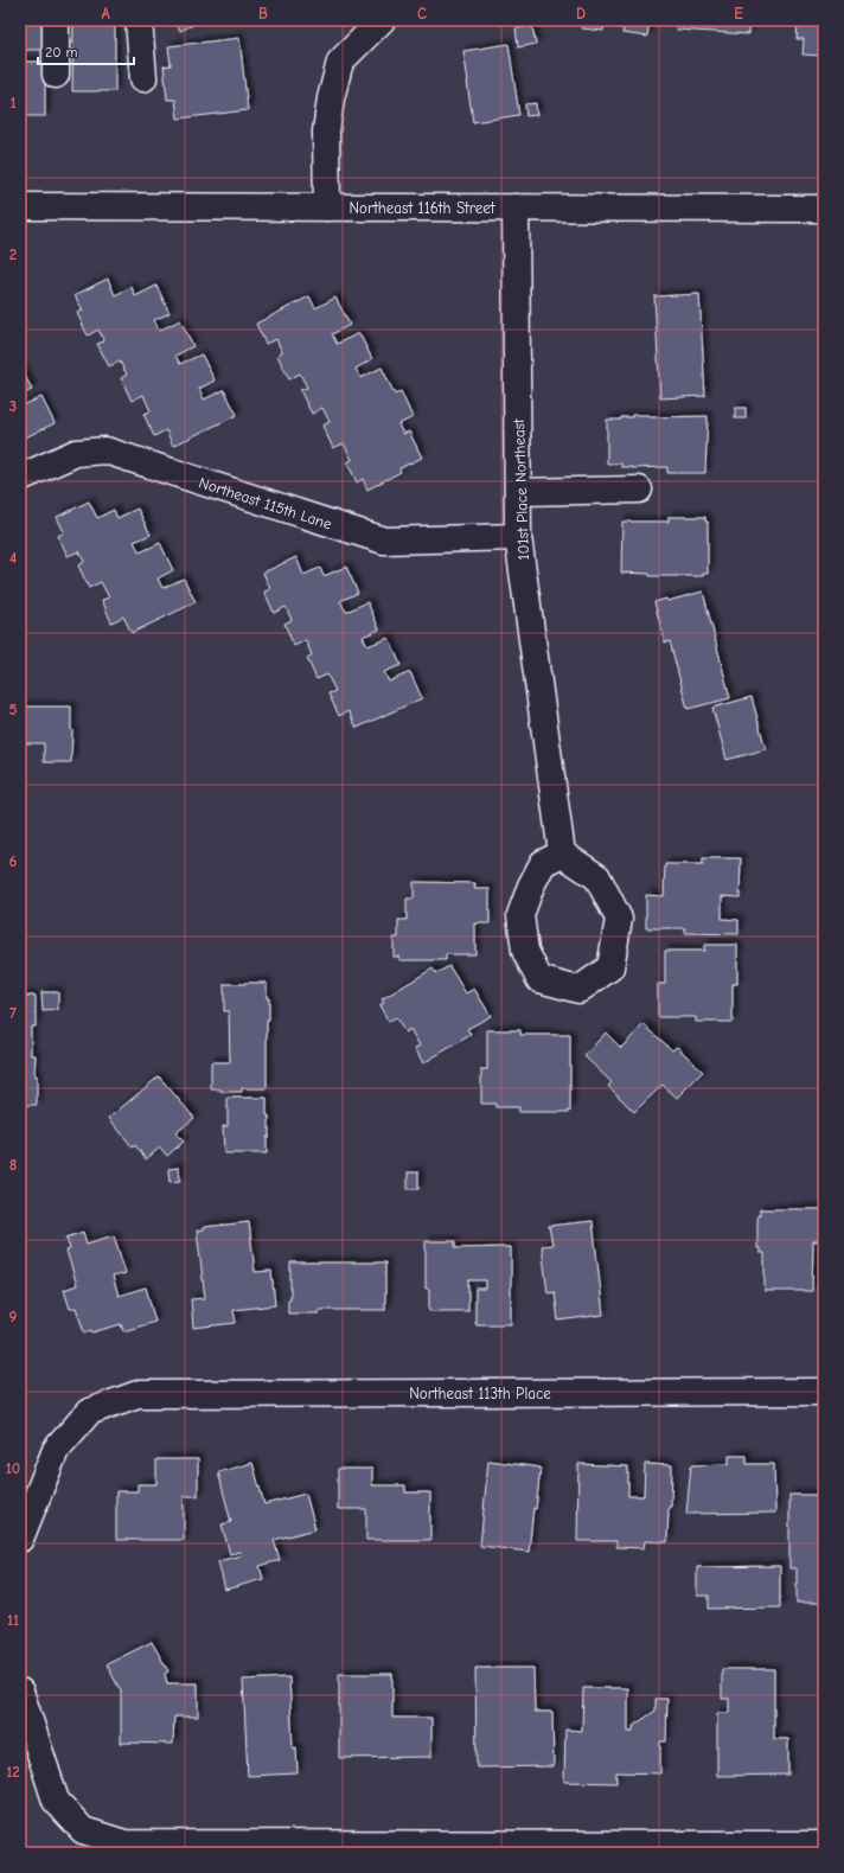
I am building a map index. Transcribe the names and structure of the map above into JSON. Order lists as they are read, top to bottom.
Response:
{
  "streets": {
    "street": [
      "Northeast 116th Street",
      "101st Place Northeast",
      "Northeast 115th Lane",
      "Northeast 113th Place"
    ]
  },
  "crossings": [
    ["Northeast 116th Street", "101st Place Northeast"],
    ["101st Place Northeast", "Northeast 115th Lane"]
  ],
  "scale_bar": "20 m",
  "grid": {
    "columns": [
      "A",
      "B",
      "C",
      "D",
      "E"
    ],
    "rows": [
      "1",
      "2",
      "3",
      "4",
      "5",
      "6",
      "7",
      "8",
      "9",
      "10",
      "11",
      "12"
    ]
  }
}
